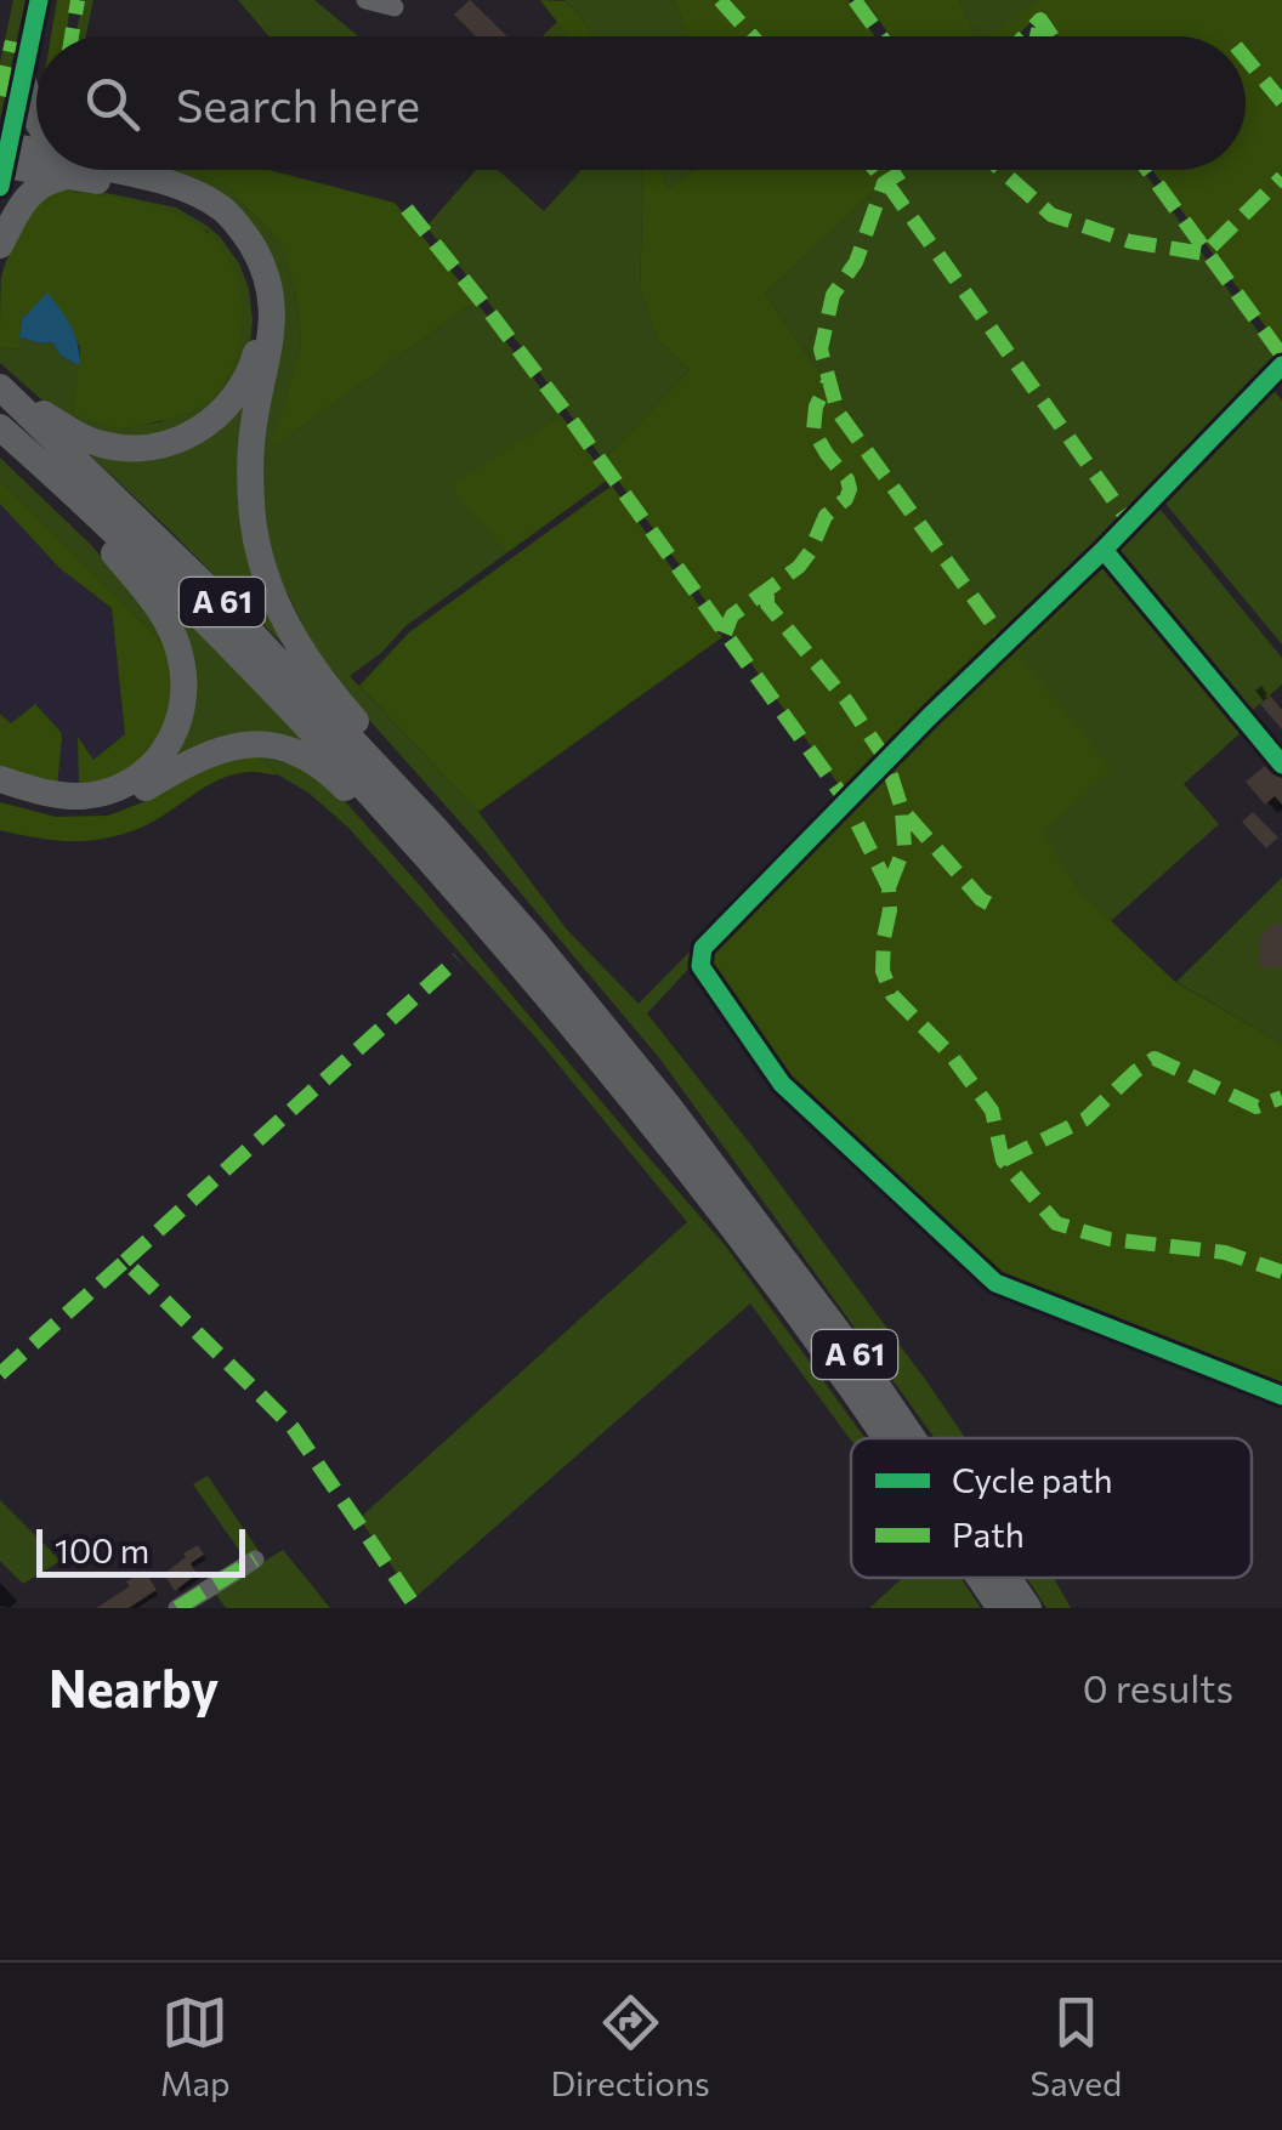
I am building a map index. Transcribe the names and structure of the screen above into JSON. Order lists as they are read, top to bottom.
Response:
{
  "streets": {
    "highway": ["A 61"]
  },
  "legend": ["Cycle path", "Path"],
  "scale_bar": "100 m",
  "page": {
    "search": "Search here",
    "scale": "100 m",
    "heading": ["Nearby", "0 results"],
    "nav": ["Map", "Directions", "Saved"]
  }
}
